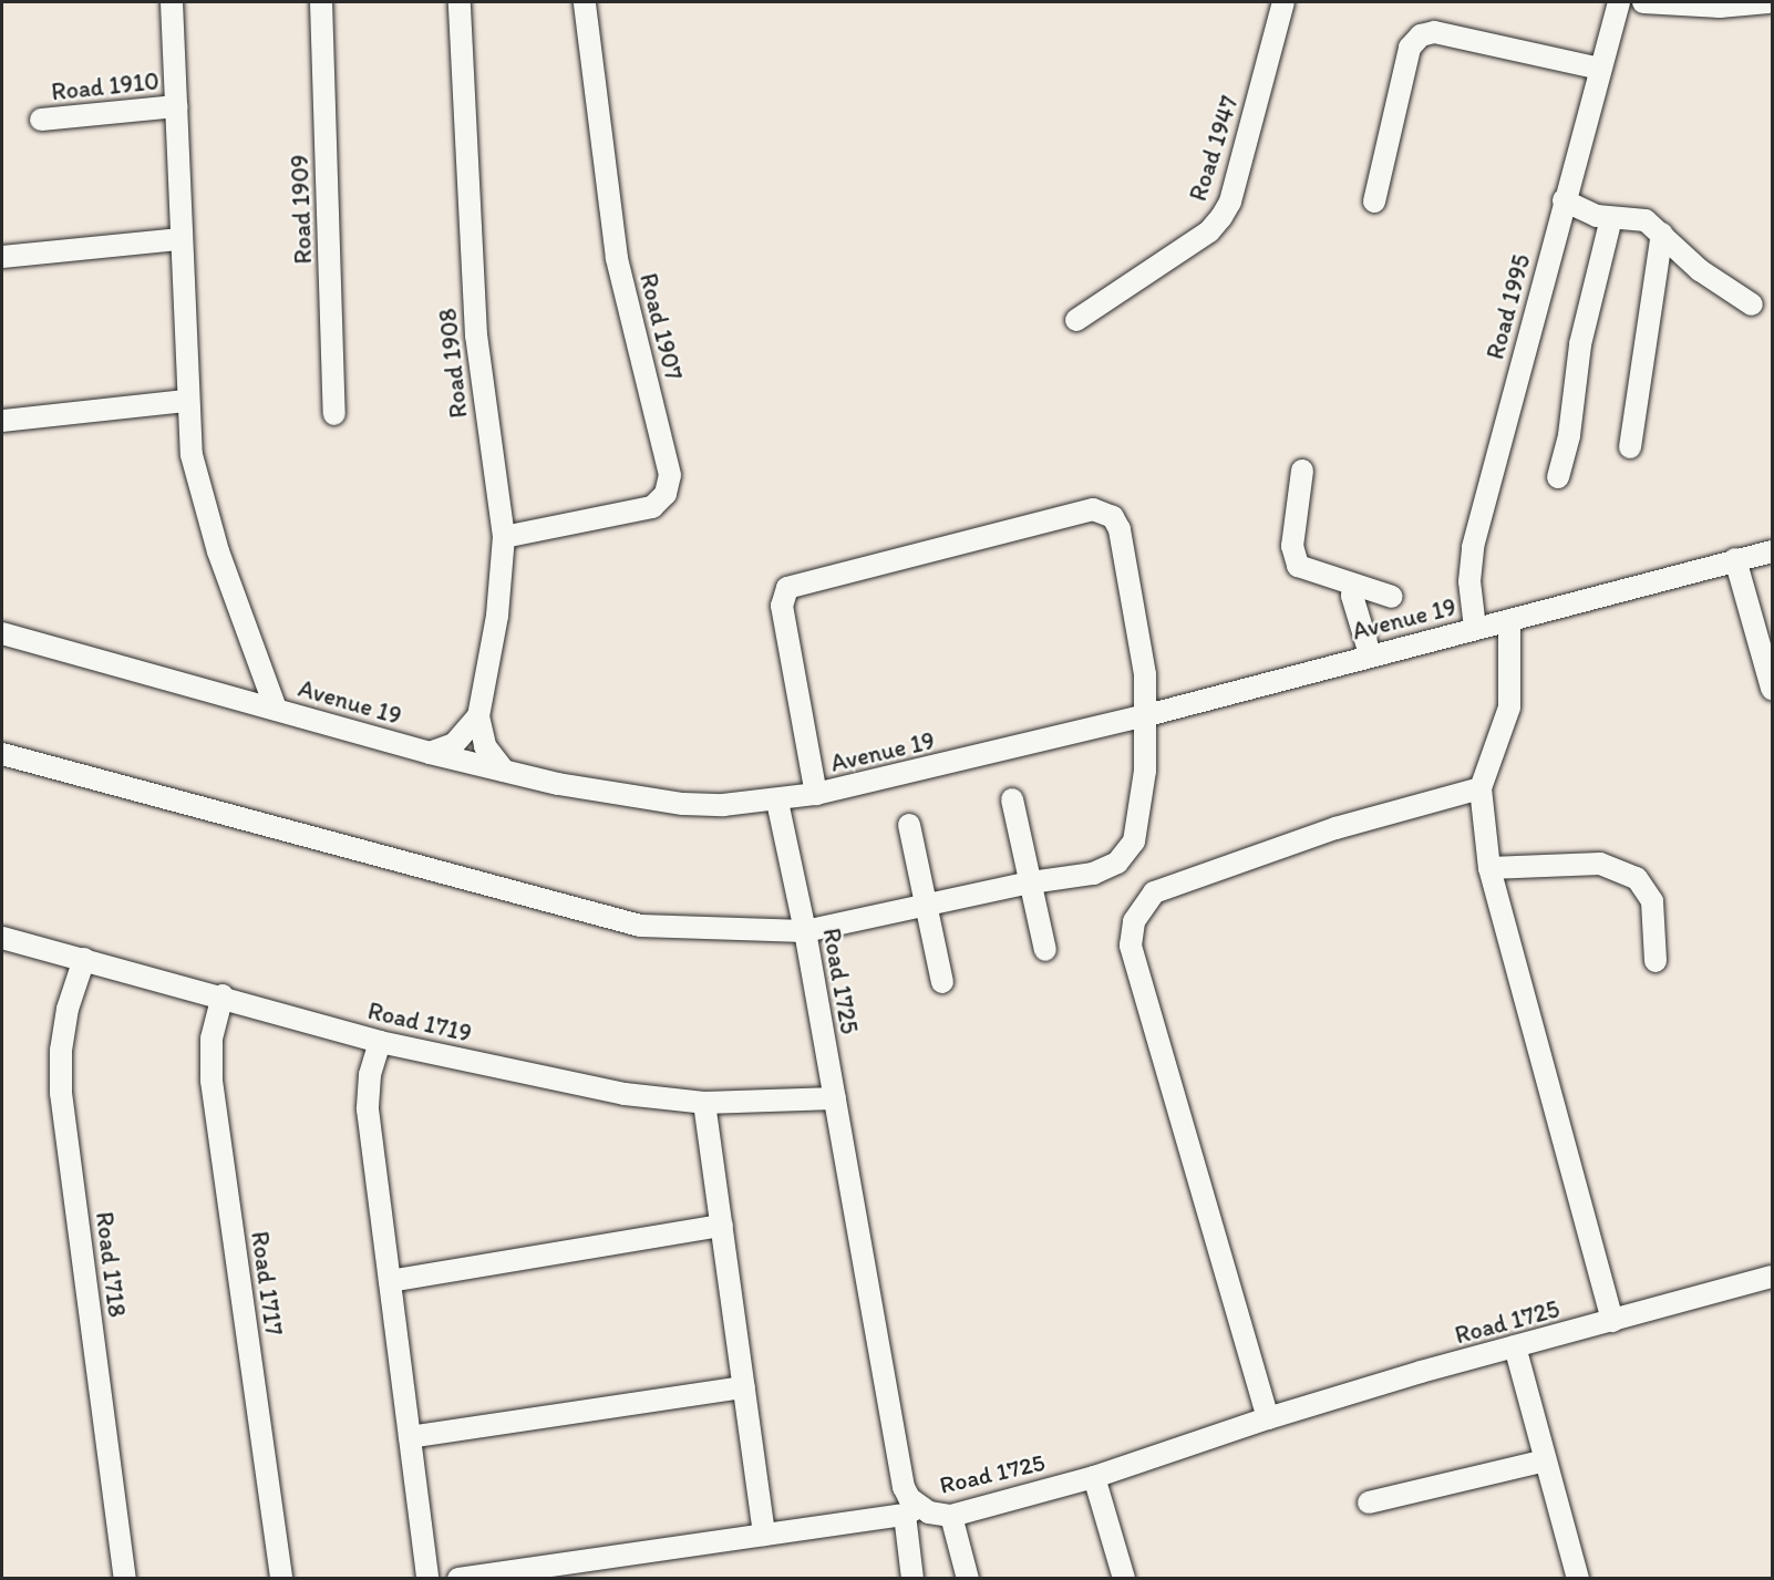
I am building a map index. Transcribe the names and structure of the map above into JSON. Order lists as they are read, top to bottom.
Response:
{
  "streets": {
    "street": [
      "Road 1910",
      "Road 1947",
      "Road 1909",
      "Road 1995",
      "Road 1907",
      "Road 1908",
      "Avenue 19",
      "Road 1725",
      "Road 1719",
      "Road 1718",
      "Road 1717"
    ]
  },
  "crossings": [
    ["Road 1995", "Avenue 19"],
    ["Road 1907", "Road 1908"],
    ["Road 1908", "Avenue 19"],
    ["Avenue 19", "Road 1725"],
    ["Road 1725", "Road 1719"],
    ["Road 1719", "Road 1718"],
    ["Road 1719", "Road 1717"]
  ]
}
